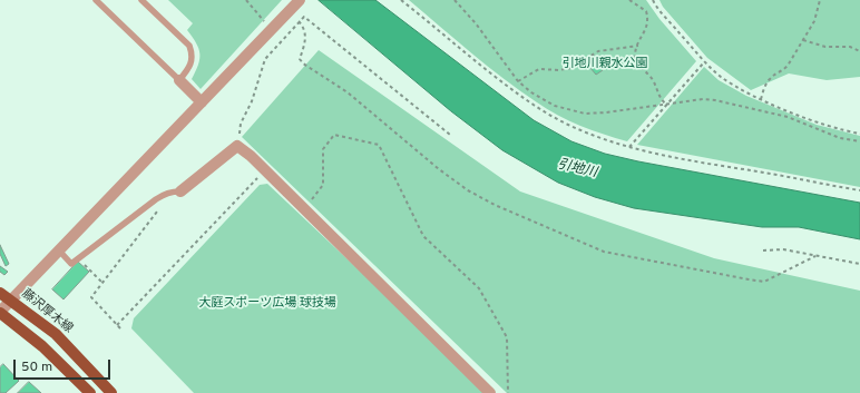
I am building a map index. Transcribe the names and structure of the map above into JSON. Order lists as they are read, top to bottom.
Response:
{
  "streets": {
    "main road": ["藤沢厚木線"]
  },
  "water": ["引地川"],
  "parks": ["引地川親水公園", "大庭スポーツ広場 球技場"],
  "scale_bar": "50 m"
}
